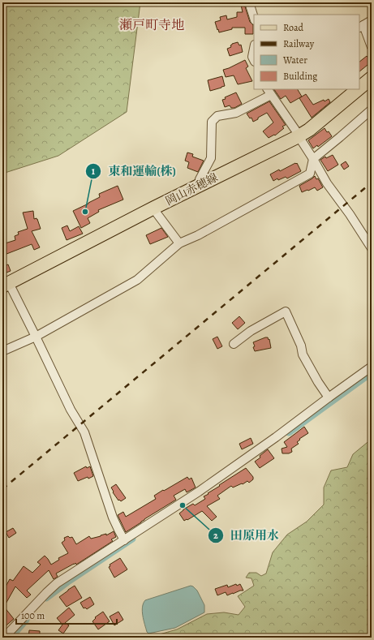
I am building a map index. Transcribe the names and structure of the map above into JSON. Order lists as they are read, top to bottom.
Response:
{
  "streets": {
    "main road": ["岡山赤穂線"]
  },
  "districts": ["瀬戸町寺地"],
  "places": ["東和運輸(株)", "田原用水"],
  "legend": [
    "Road",
    "Railway",
    "Water",
    "Building"
  ],
  "scale_bar": "100 m"
}
